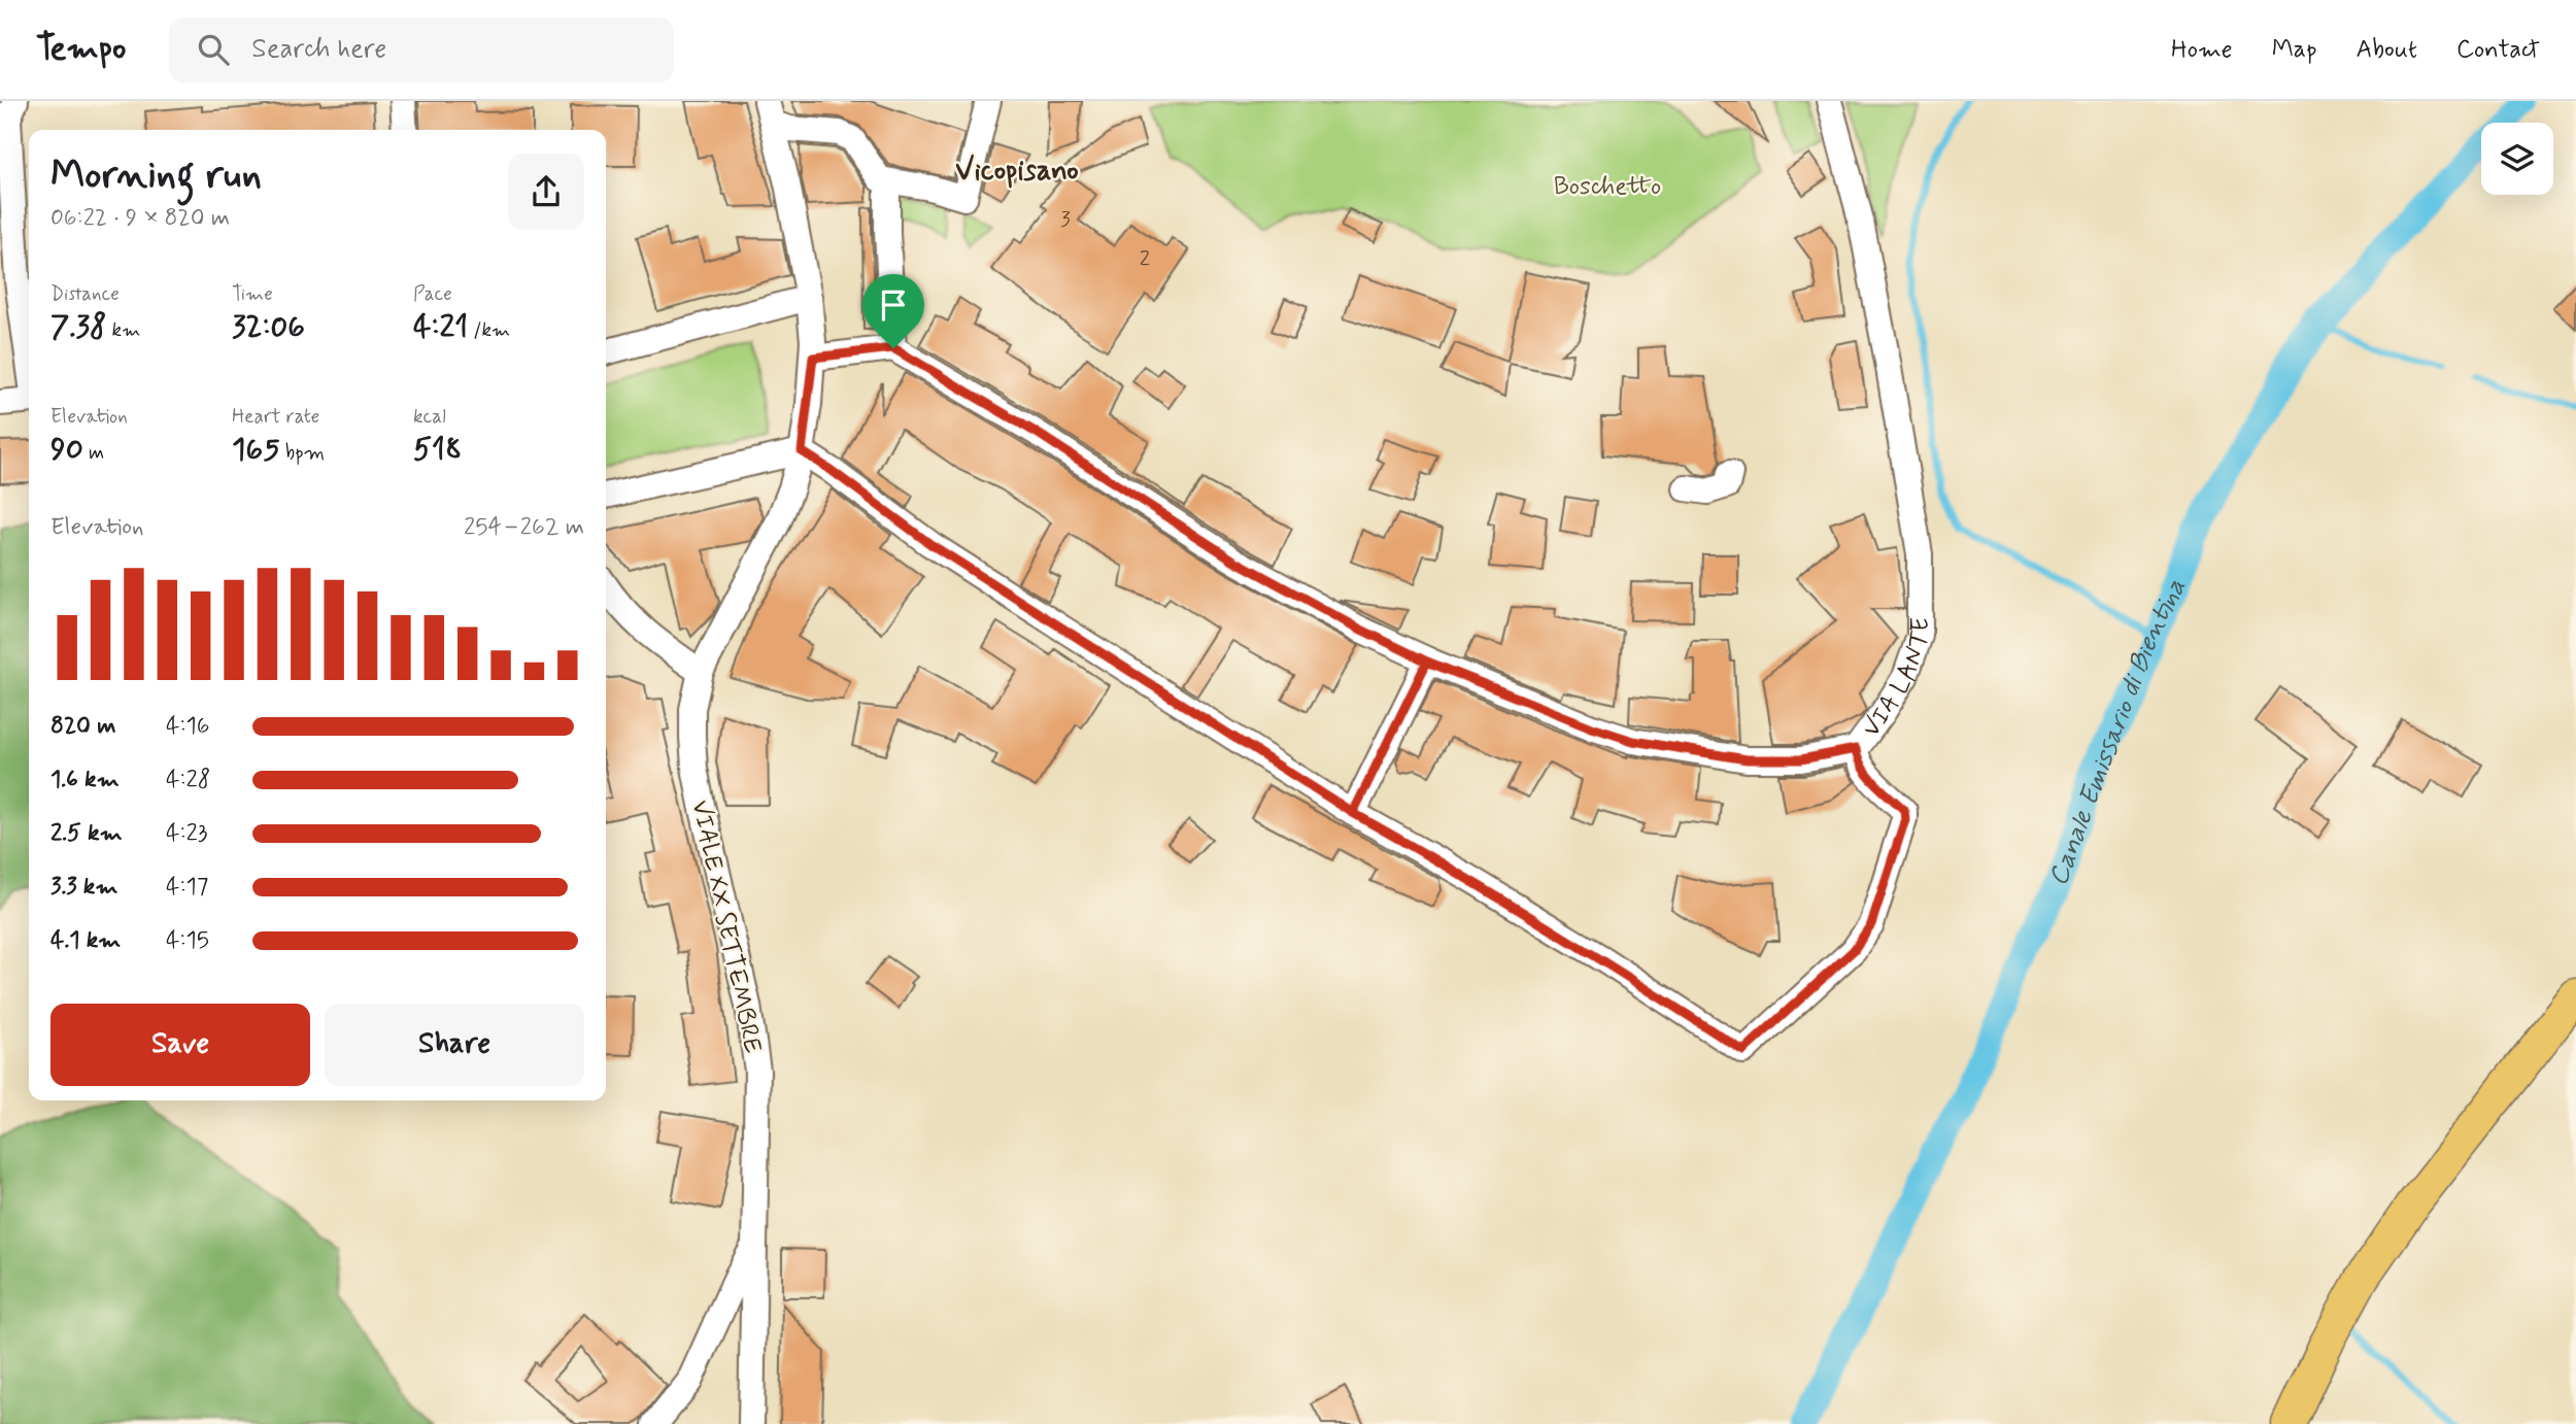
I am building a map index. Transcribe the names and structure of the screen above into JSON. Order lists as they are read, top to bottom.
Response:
{
  "streets": {
    "street": ["VIA LANTE", "VIALE XX SETTEMBRE"]
  },
  "districts": ["Vicopisano"],
  "water": ["Canale Emissario di Bientina"],
  "parks": ["Boschetto"],
  "house_numbers": ["3", "2"],
  "page": {
    "header": "Tempo",
    "search": "Search here",
    "nav": [
      "Home",
      "Map",
      "About",
      "Contact"
    ],
    "heading": ["Morning run", "06:22 · 9 × 820 m"],
    "stats": [
      ["Distance", "7.38 km"],
      ["Time", "32:06"],
      ["Pace", "4:21 /km"],
      ["Elevation", "90 m"],
      ["Heart rate", "165 bpm"],
      ["kcal", "518"]
    ],
    "chart": ["Elevation", "254–262 m"],
    "list": [
      {
        "name": "820 m",
        "note": "4:16"
      },
      {
        "name": "1.6 km",
        "note": "4:28"
      },
      {
        "name": "2.5 km",
        "note": "4:23"
      },
      {
        "name": "3.3 km",
        "note": "4:17"
      },
      {
        "name": "4.1 km",
        "note": "4:15"
      }
    ],
    "buttons": ["Save", "Share"]
  }
}
